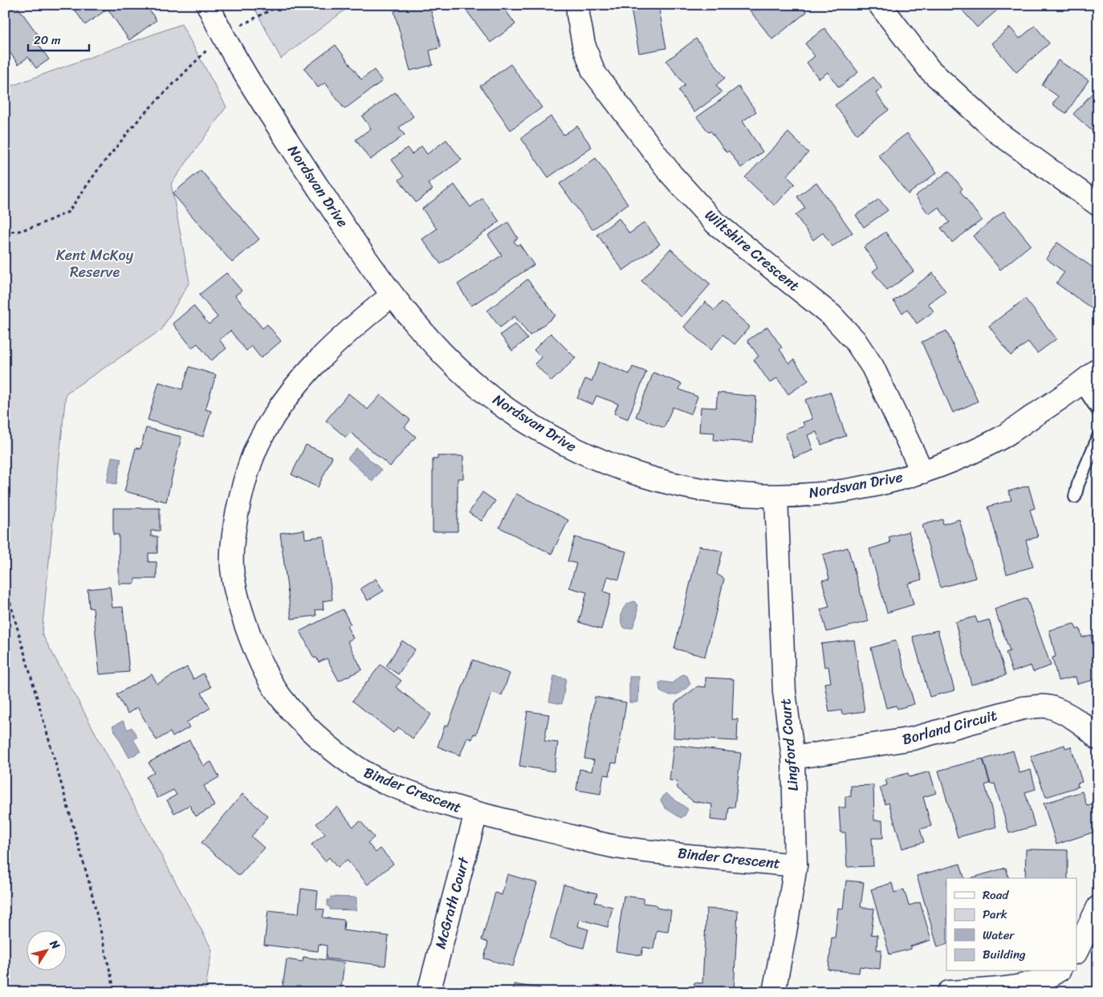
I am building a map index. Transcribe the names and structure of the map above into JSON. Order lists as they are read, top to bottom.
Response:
{
  "streets": {
    "street": [
      "Nordsvan Drive",
      "Wiltshire Crescent",
      "Borland Circuit",
      "Lingford Court",
      "Binder Crescent",
      "McGrath Court"
    ]
  },
  "crossings": [
    ["Nordsvan Drive", "Wiltshire Crescent"],
    ["Nordsvan Drive", "Lingford Court"],
    ["Nordsvan Drive", "Binder Crescent"],
    ["Borland Circuit", "Lingford Court"],
    ["Lingford Court", "Binder Crescent"],
    ["Binder Crescent", "McGrath Court"]
  ],
  "parks": ["Kent McKoy Reserve"],
  "legend": [
    "Road",
    "Park",
    "Water",
    "Building"
  ],
  "scale_bar": "20 m",
  "north": "top right"
}
